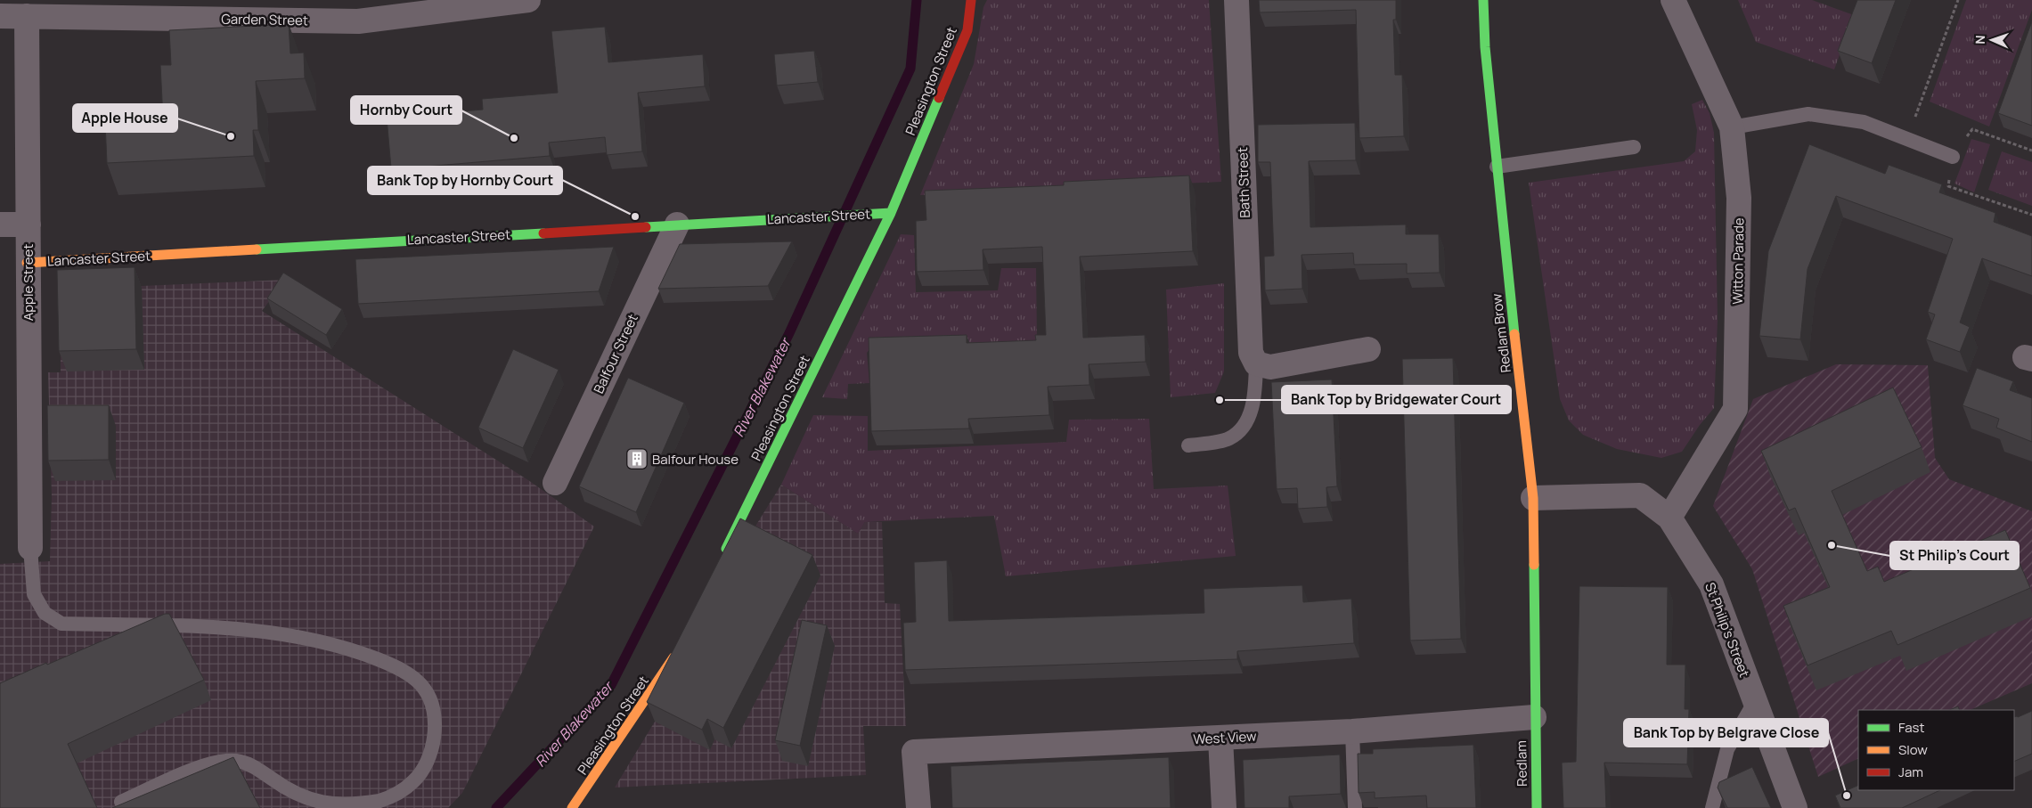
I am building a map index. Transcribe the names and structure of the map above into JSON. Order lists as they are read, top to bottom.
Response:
{
  "streets": {
    "street": [
      "Garden Street",
      "Pleasington Street",
      "Bath Street",
      "Lancaster Street",
      "Witton Parade",
      "Apple Street",
      "Redlam Brow",
      "Balfour Street",
      "St Philip's Street",
      "West View",
      "Redlam"
    ]
  },
  "crossings": [
    ["Garden Street", "Apple Street"],
    ["Pleasington Street", "Lancaster Street"],
    ["Lancaster Street", "Apple Street"],
    ["Lancaster Street", "Balfour Street"],
    ["Witton Parade", "St Philip's Street"],
    ["Redlam Brow", "St Philip's Street"],
    ["Redlam Brow", "West View"],
    ["Redlam Brow", "Redlam"],
    ["West View", "Redlam"]
  ],
  "water": ["River Blakewater"],
  "places": {
    "other": [
      "Apple House",
      "Hornby Court",
      "Bank Top by Hornby Court",
      "Bank Top by Bridgewater Court",
      "St Philip's Court",
      "Bank Top by Belgrave Close"
    ],
    "building": ["Balfour House"]
  },
  "legend": ["Fast", "Slow", "Jam"],
  "north": "left"
}
